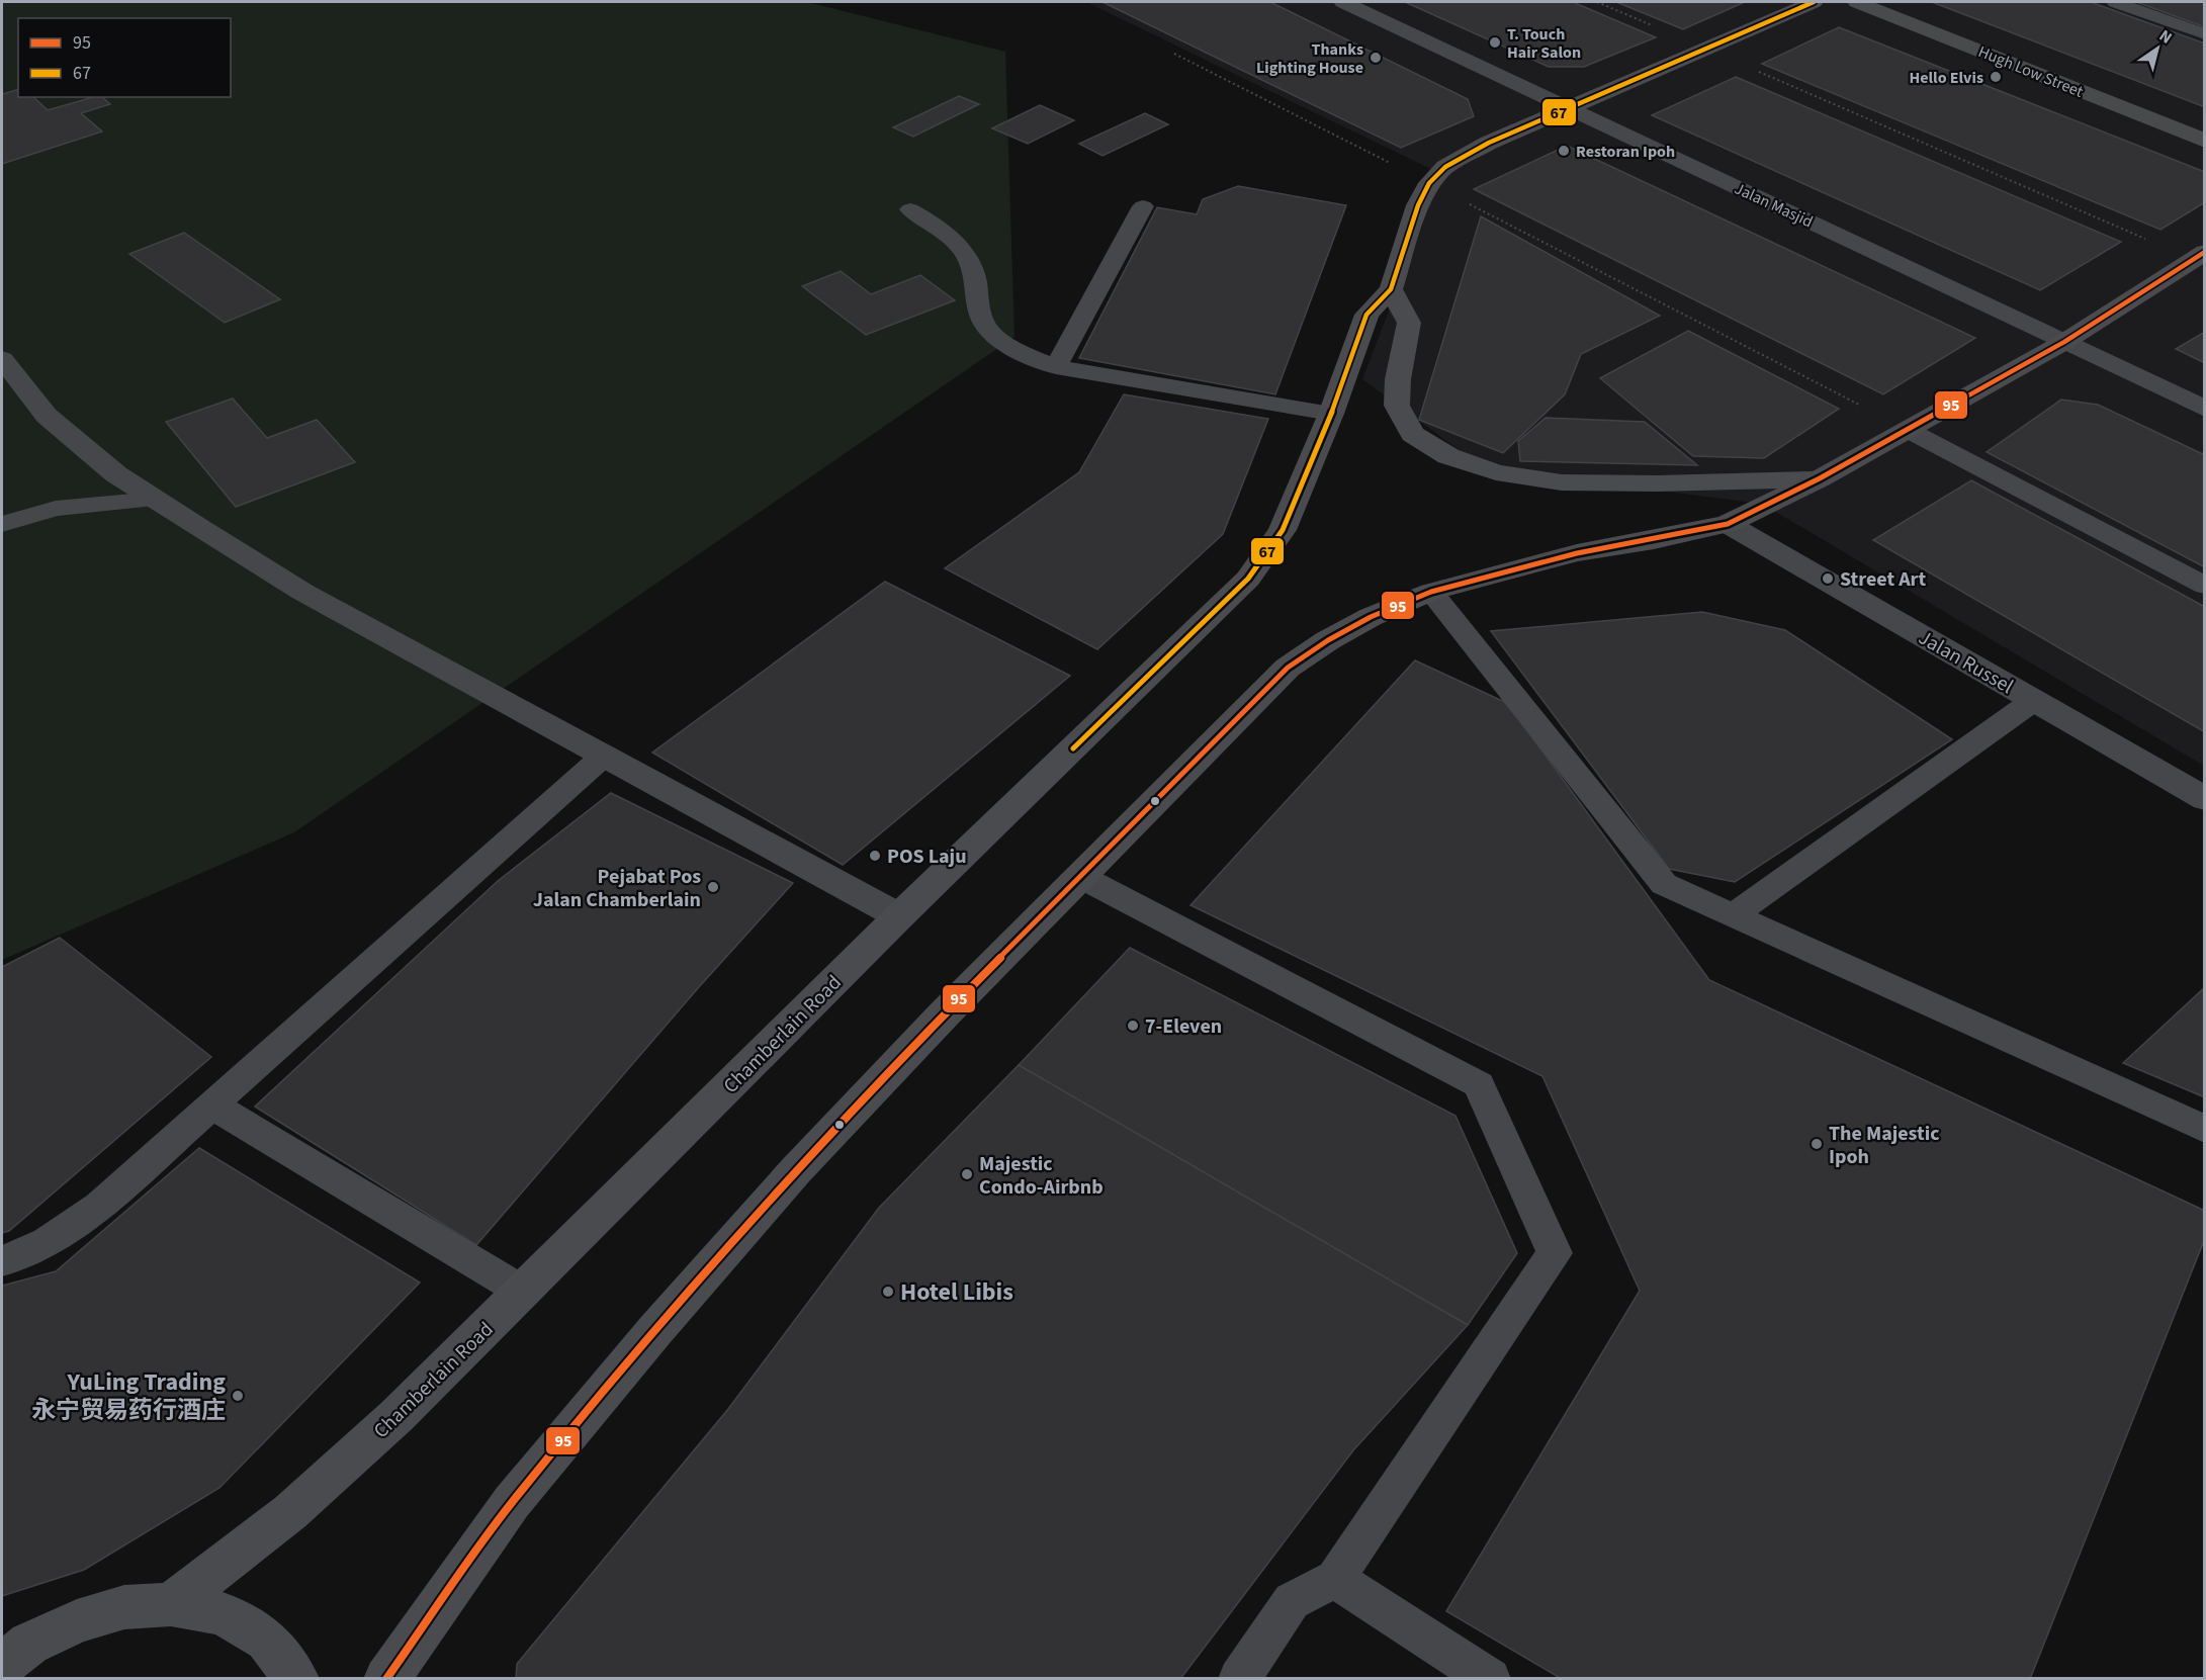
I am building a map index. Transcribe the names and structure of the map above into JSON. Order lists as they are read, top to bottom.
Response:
{
  "streets": {
    "highway": ["Hugh Low Street"],
    "main road": ["Chamberlain Road"],
    "street": ["Jalan Masjid", "Jalan Russel"]
  },
  "places": [
    "T. Touch Hair Salon",
    "Thanks Lighting House",
    "Hello Elvis",
    "Restoran Ipoh",
    "Street Art",
    "POS Laju",
    "Pejabat Pos Jalan Chamberlain",
    "7-Eleven",
    "The Majestic Ipoh",
    "Majestic Condo-Airbnb",
    "Hotel Libis",
    "YuLing Trading 永宁贸易药行酒庄"
  ],
  "lines": ["transit line 67", "transit line 95"],
  "legend": ["95", "67"],
  "north": "top right"
}
